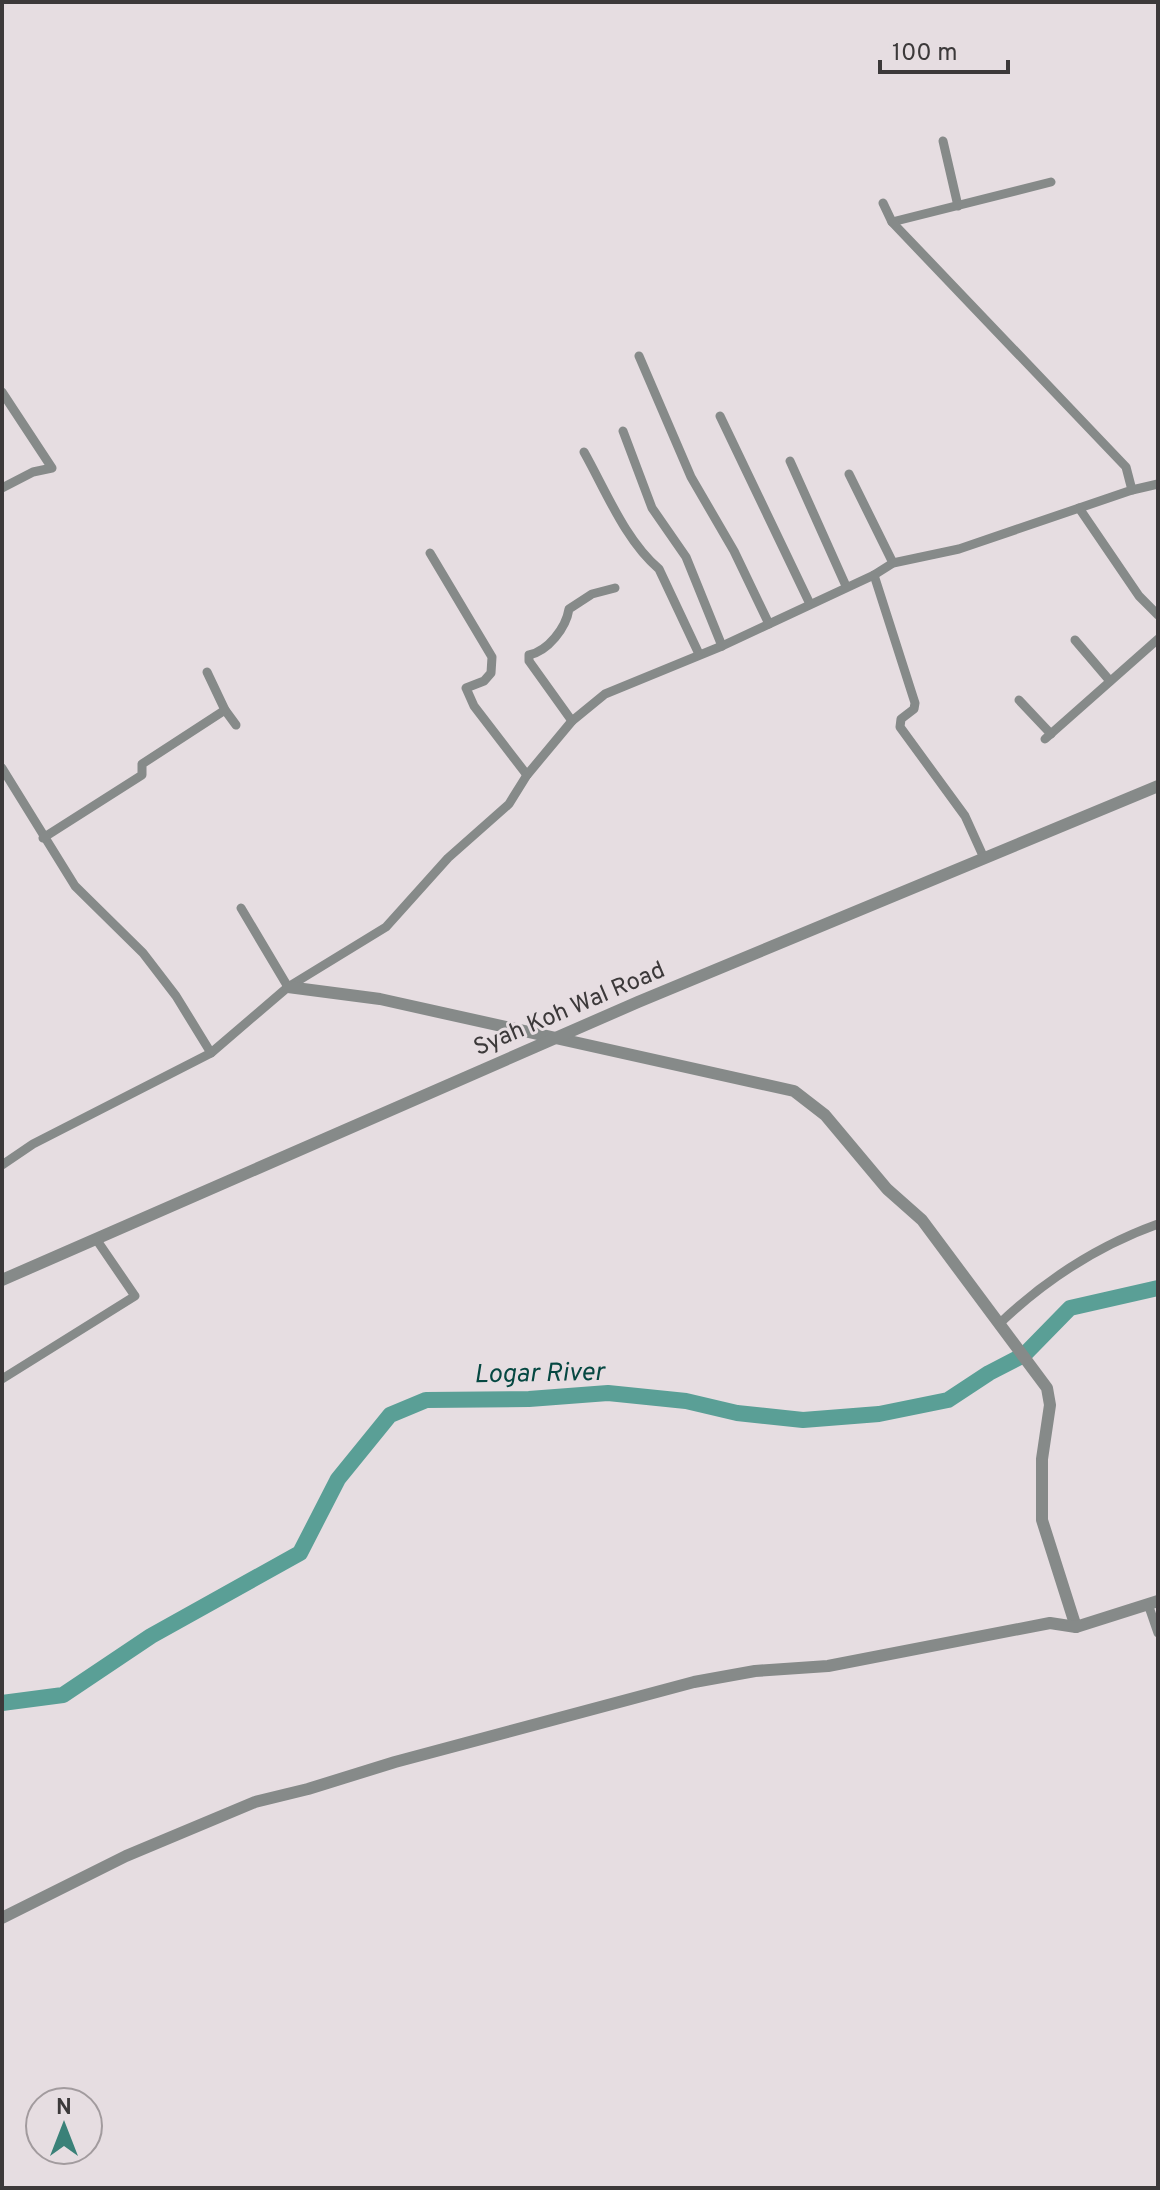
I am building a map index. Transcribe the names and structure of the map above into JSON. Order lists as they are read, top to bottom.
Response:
{
  "streets": {
    "street": ["Syah Koh Wal Road"]
  },
  "water": ["Logar River"],
  "scale_bar": "100 m",
  "north": "top"
}
